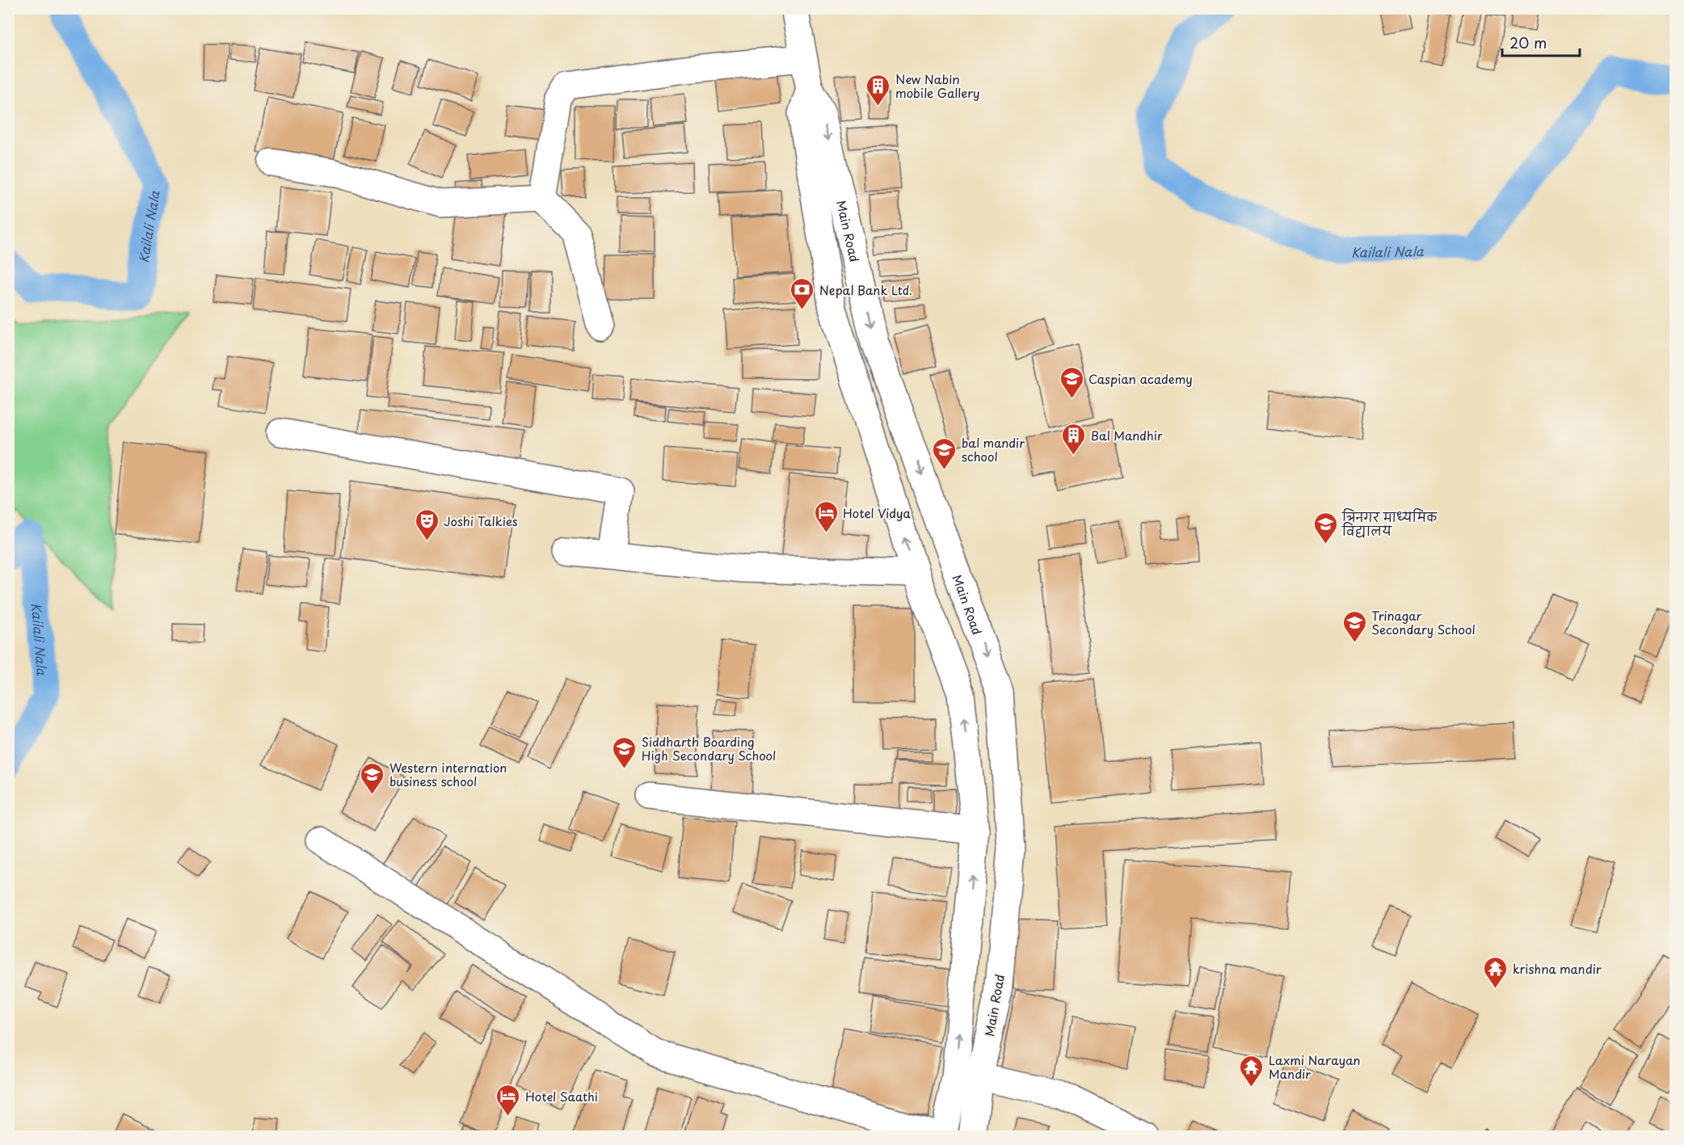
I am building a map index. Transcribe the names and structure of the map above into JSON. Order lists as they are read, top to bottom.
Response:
{
  "streets": {
    "street": ["Main Road"]
  },
  "water": ["Kailali Nala"],
  "places": {
    "building": ["New Nabin mobile Gallery", "Bal Mandhir"],
    "bank": ["Nepal Bank Ltd."],
    "school or university": [
      "Caspian academy",
      "bal mandir school",
      "त्रिनगर माध्यमिक विद्यालय",
      "Trinagar Secondary School",
      "Siddharth Boarding High Secondary School",
      "Western internation business school"
    ],
    "hotel": ["Hotel Vidya", "Hotel Saathi"],
    "theatre": ["Joshi Talkies"],
    "temple": ["krishna mandir", "Laxmi Narayan Mandir"]
  },
  "scale_bar": "20 m"
}
